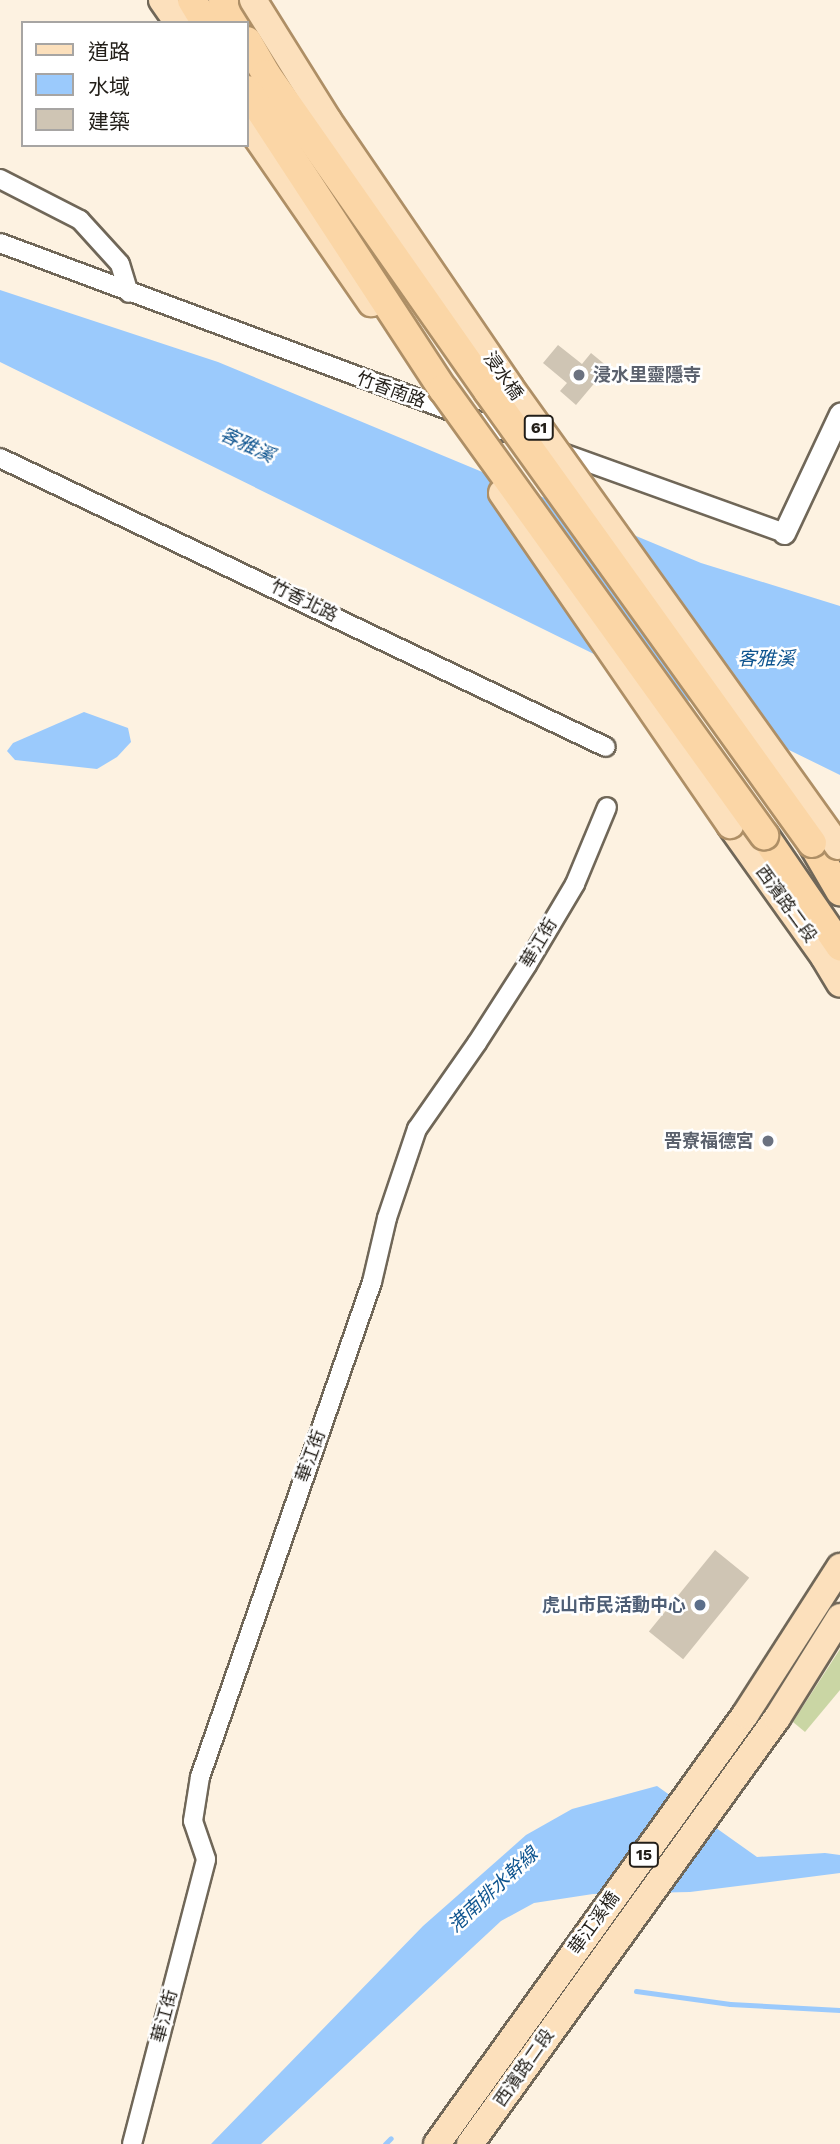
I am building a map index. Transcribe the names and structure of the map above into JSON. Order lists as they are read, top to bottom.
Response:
{
  "streets": {
    "highway": ["浸水橋", "61"],
    "main road": ["西濱路二段", "15", "華江溪橋"],
    "street": ["竹香南路", "竹香北路", "華江街"]
  },
  "crossings": [
    ["浸水橋", "61"],
    ["西濱路二段", "華江溪橋"]
  ],
  "water": ["客雅溪", "港南排水幹線"],
  "places": ["浸水里靈隱寺", "罟寮福德宮", "虎山市民活動中心"],
  "legend": ["道路", "水域", "建築"]
}
